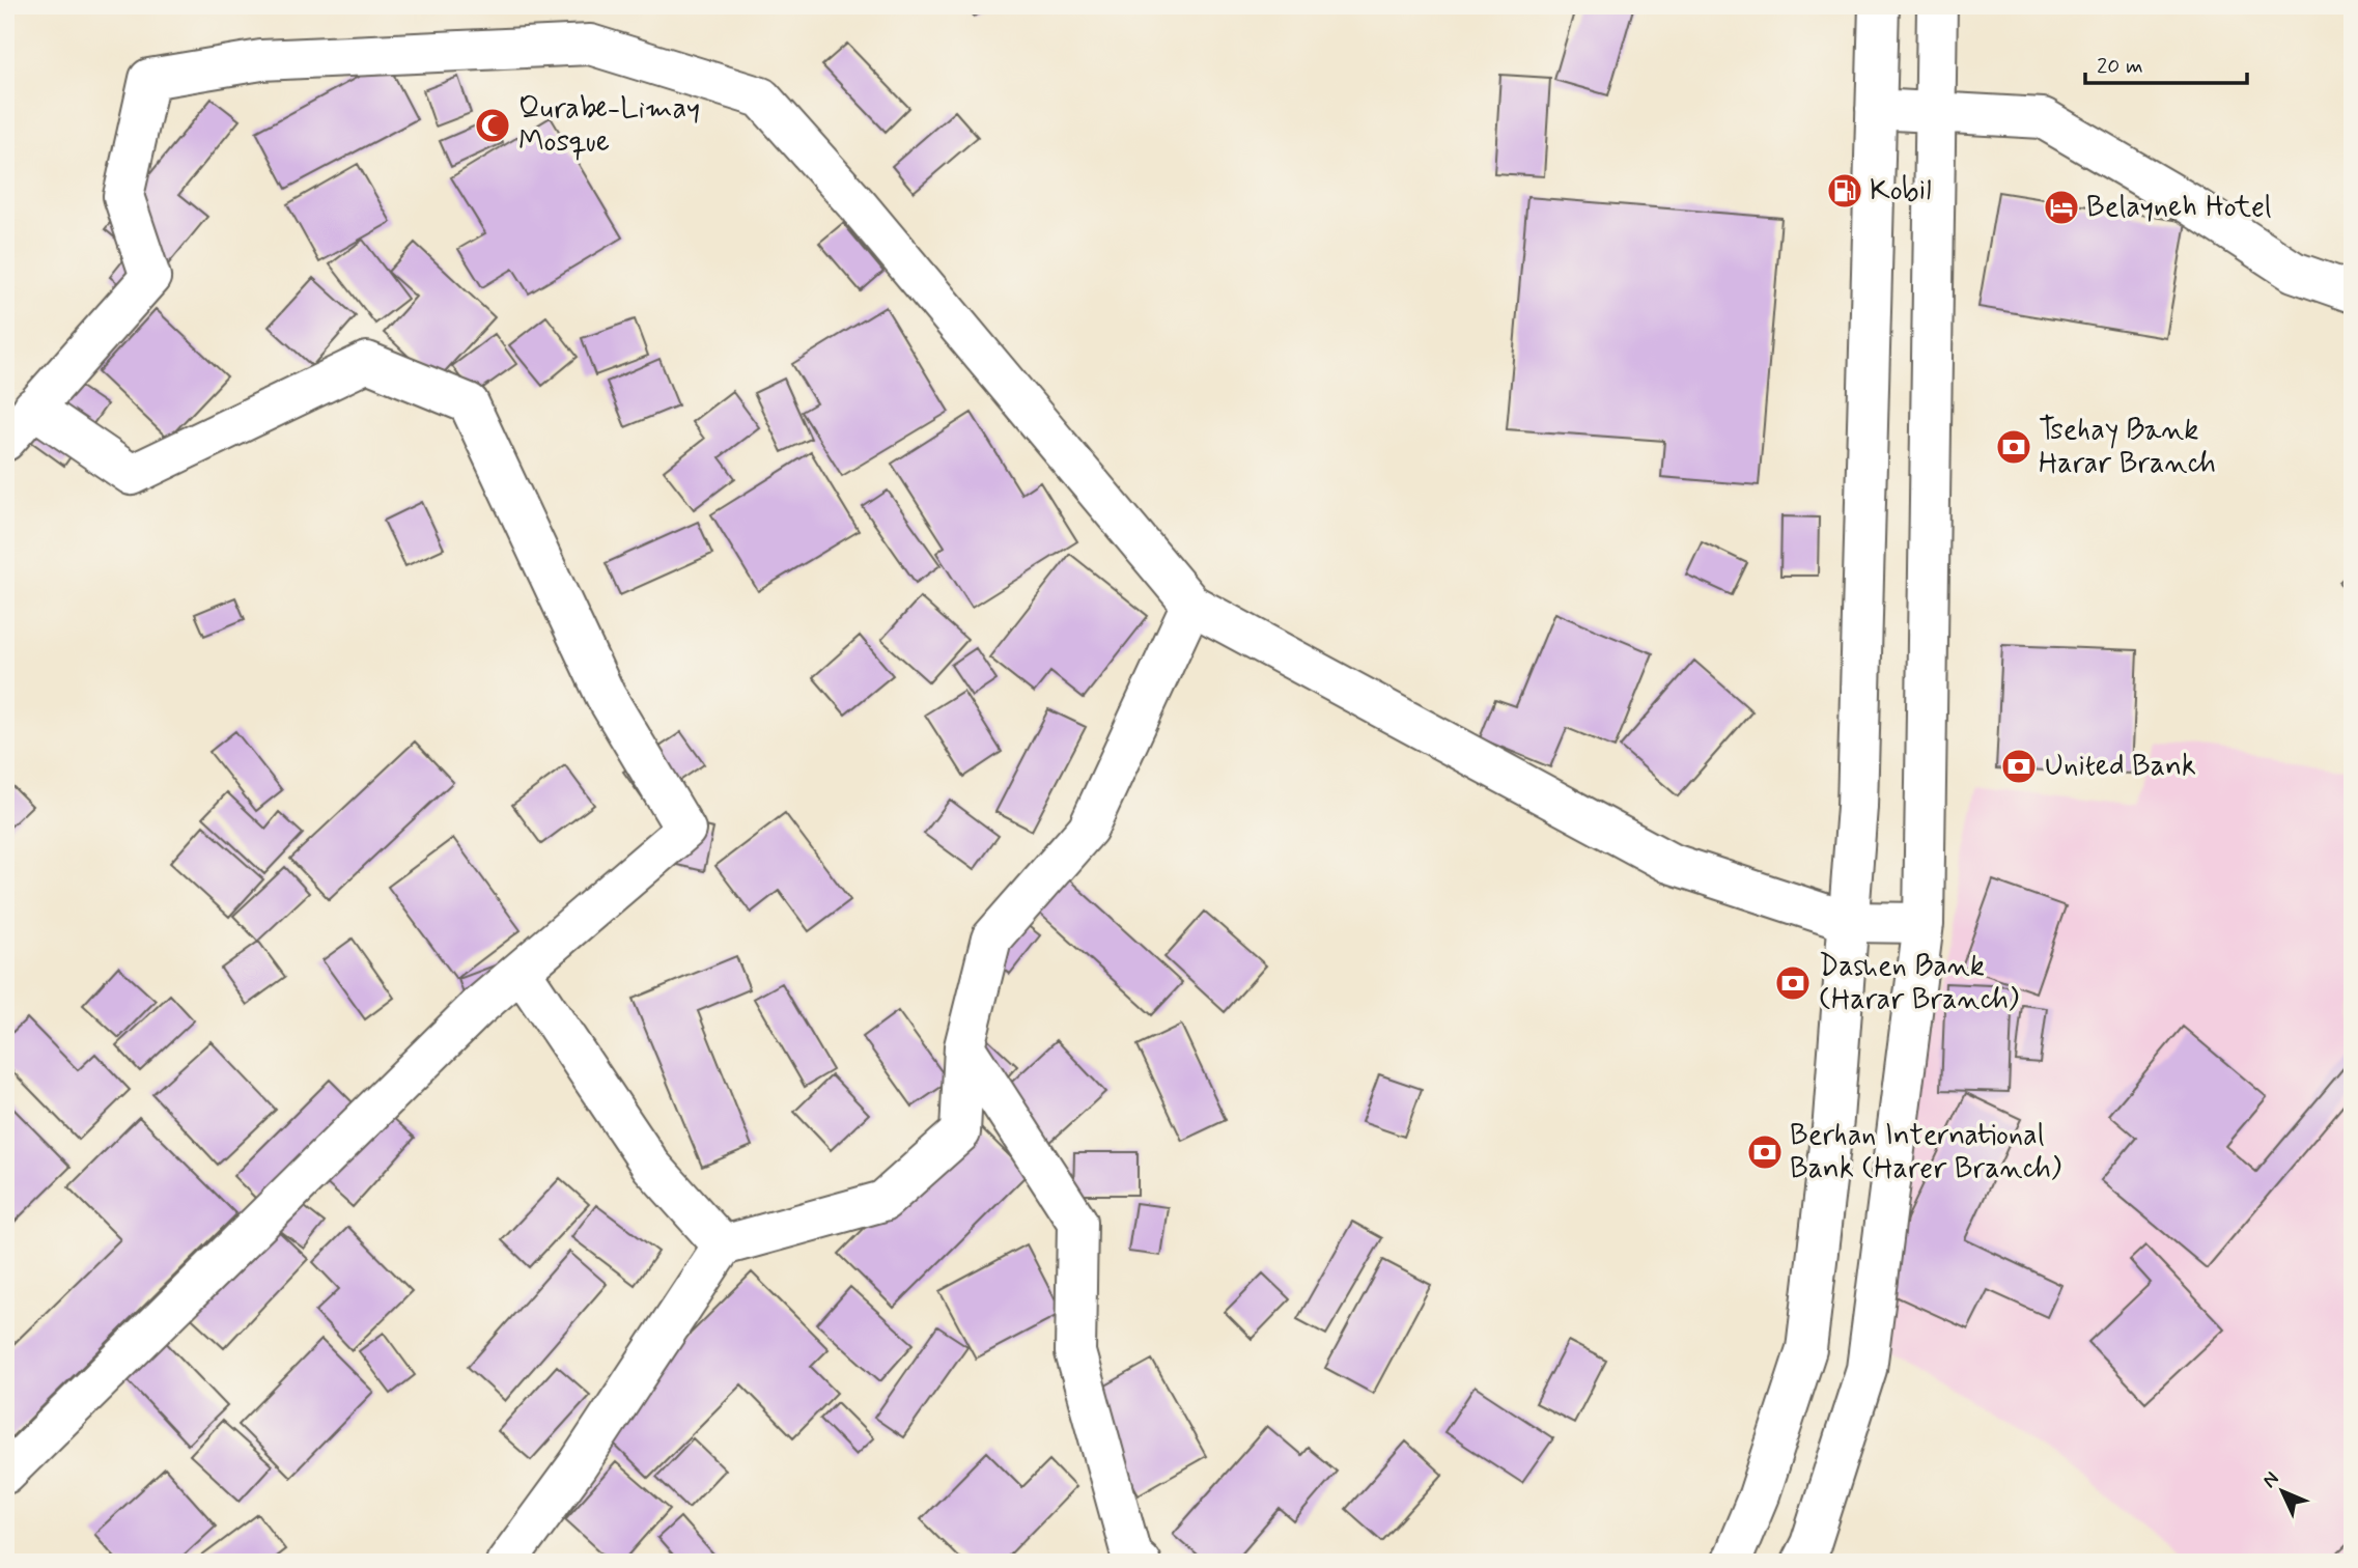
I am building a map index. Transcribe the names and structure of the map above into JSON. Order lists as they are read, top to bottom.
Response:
{
  "places": {
    "mosque": ["Qurabe-Limay Mosque"],
    "fuel station": ["Kobil"],
    "hotel": ["Belayneh Hotel"],
    "bank": [
      "Tsehay Bank Harar Branch",
      "United Bank",
      "Dashen Bank (Harar Branch)",
      "Berhan International Bank (Harer Branch)"
    ]
  },
  "scale_bar": "20 m",
  "north": "top left"
}
